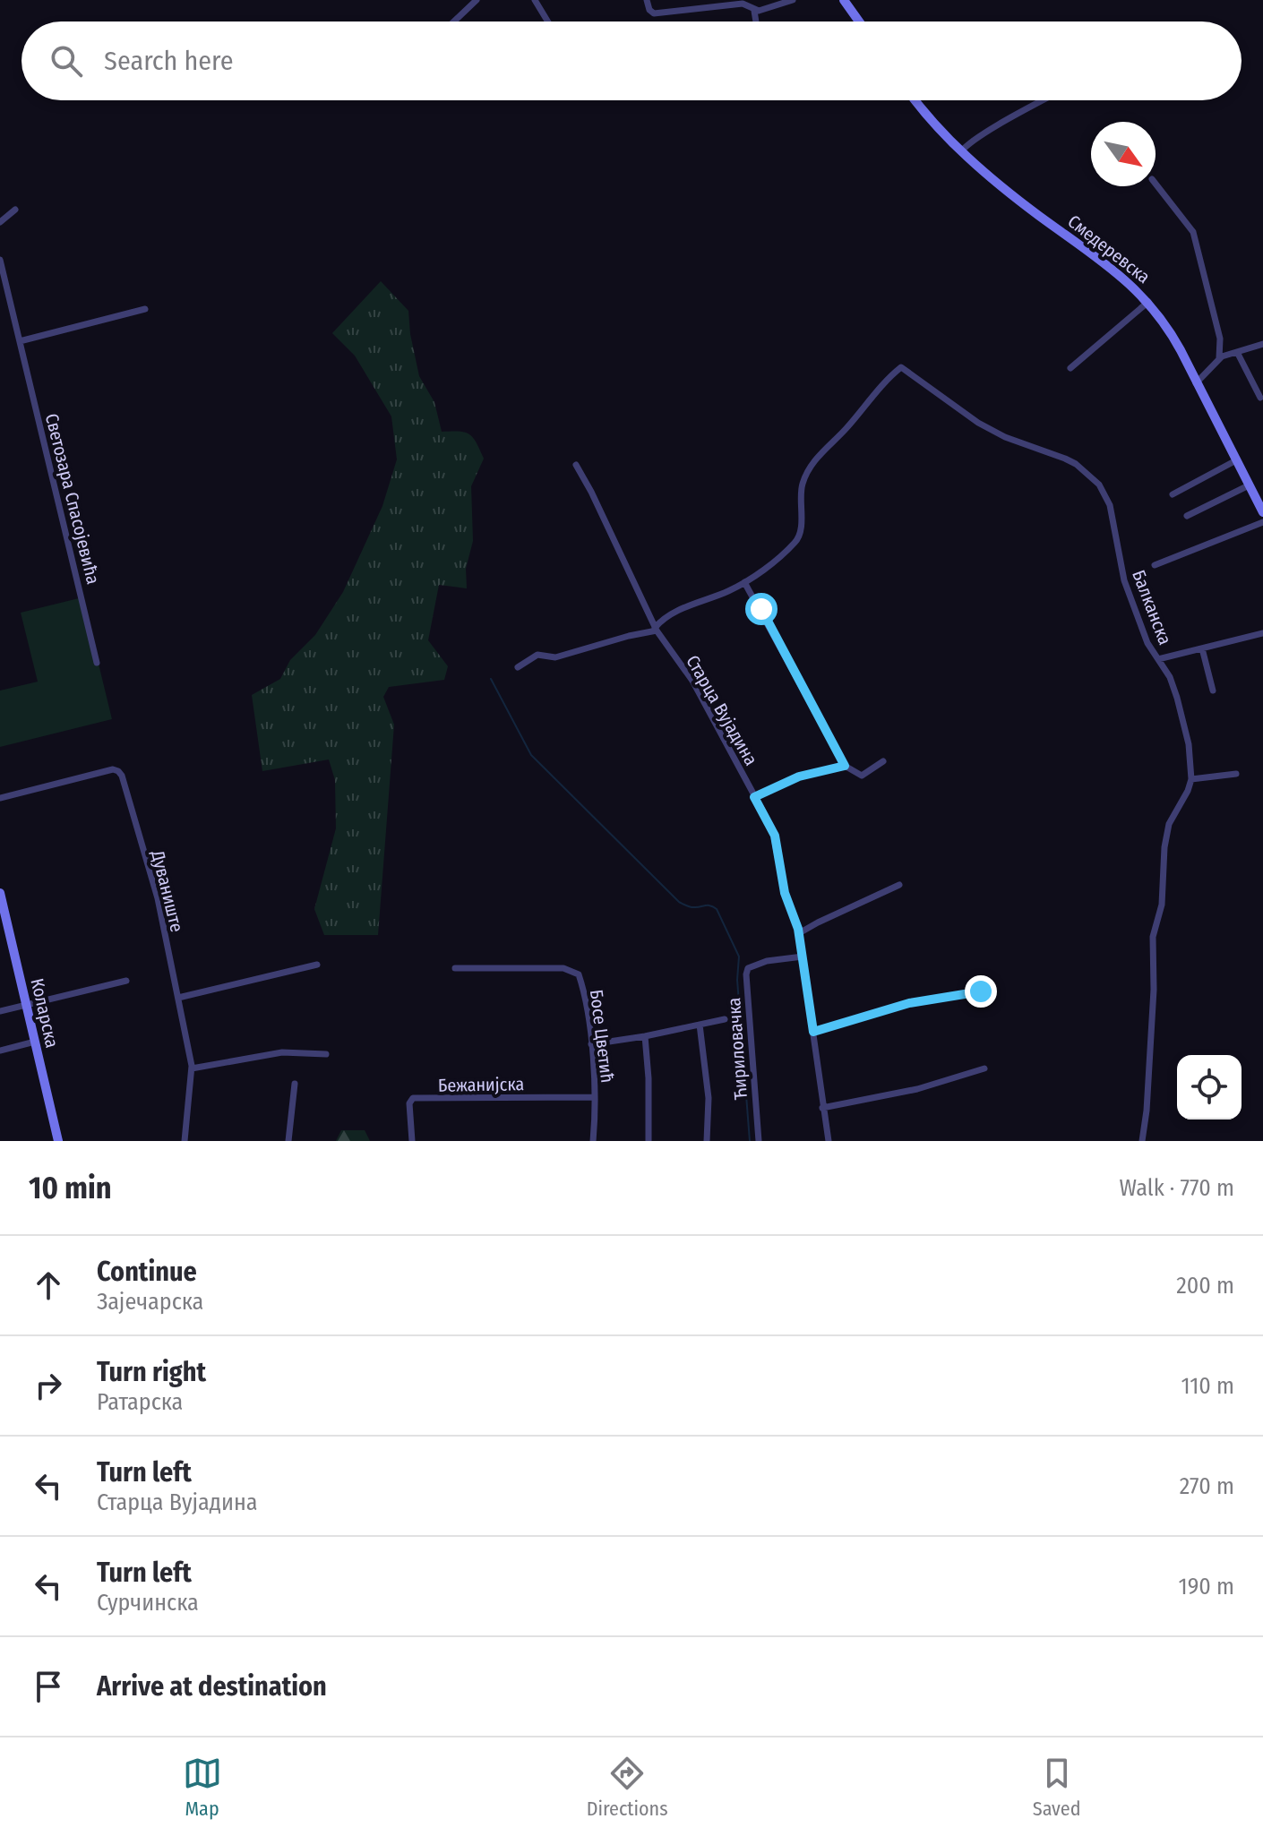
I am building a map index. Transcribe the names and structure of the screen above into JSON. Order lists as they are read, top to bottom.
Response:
{
  "streets": {
    "main road": ["Смедеревска", "Коларска"],
    "street": [
      "Светозара Спасојевића",
      "Балканска",
      "Старца Вујадина",
      "Дуваниште",
      "Босе Цветић",
      "Ћириловачка",
      "Бежанијска"
    ]
  },
  "crossings": [
    ["Старца Вујадина", "Ћириловачка"],
    ["Босе Цветић", "Бежанијска"]
  ],
  "north": "bottom right",
  "page": {
    "search": "Search here",
    "heading": ["10 min", "Walk · 770 m"],
    "list": [
      ["Continue", "Зајечарска", "200 m"],
      ["Turn right", "Ратарска", "110 m"],
      ["Turn left", "Старца Вујадина", "270 m"],
      ["Turn left", "Сурчинска", "190 m"],
      "Arrive at destination"
    ],
    "nav": ["Map", "Directions", "Saved"]
  }
}
